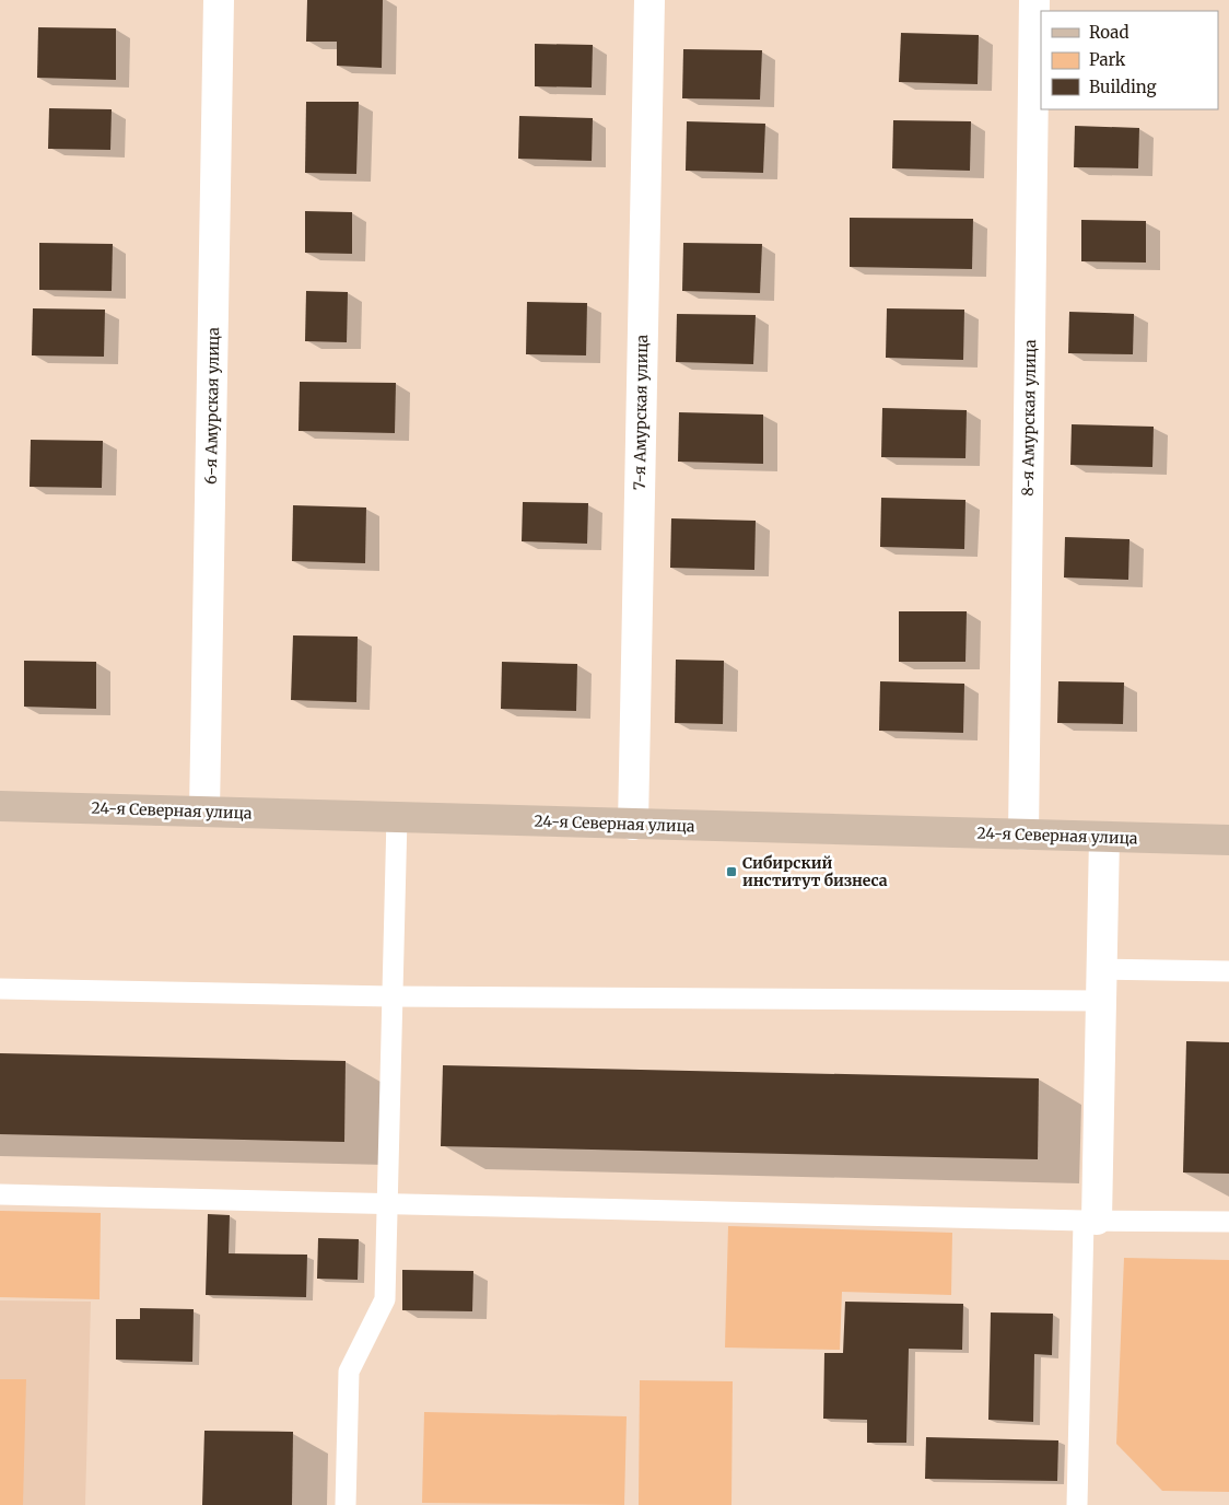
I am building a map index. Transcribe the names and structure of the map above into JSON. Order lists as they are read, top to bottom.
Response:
{
  "streets": {
    "main road": ["24-я Северная улица"],
    "street": ["6-я Амурская улица", "7-я Амурская улица", "8-я Амурская улица"]
  },
  "crossings": [
    ["6-я Амурская улица", "24-я Северная улица"],
    ["7-я Амурская улица", "24-я Северная улица"],
    ["8-я Амурская улица", "24-я Северная улица"]
  ],
  "places": {
    "transit": ["Сибирский институт бизнеса"]
  },
  "legend": ["Road", "Park", "Building"]
}
